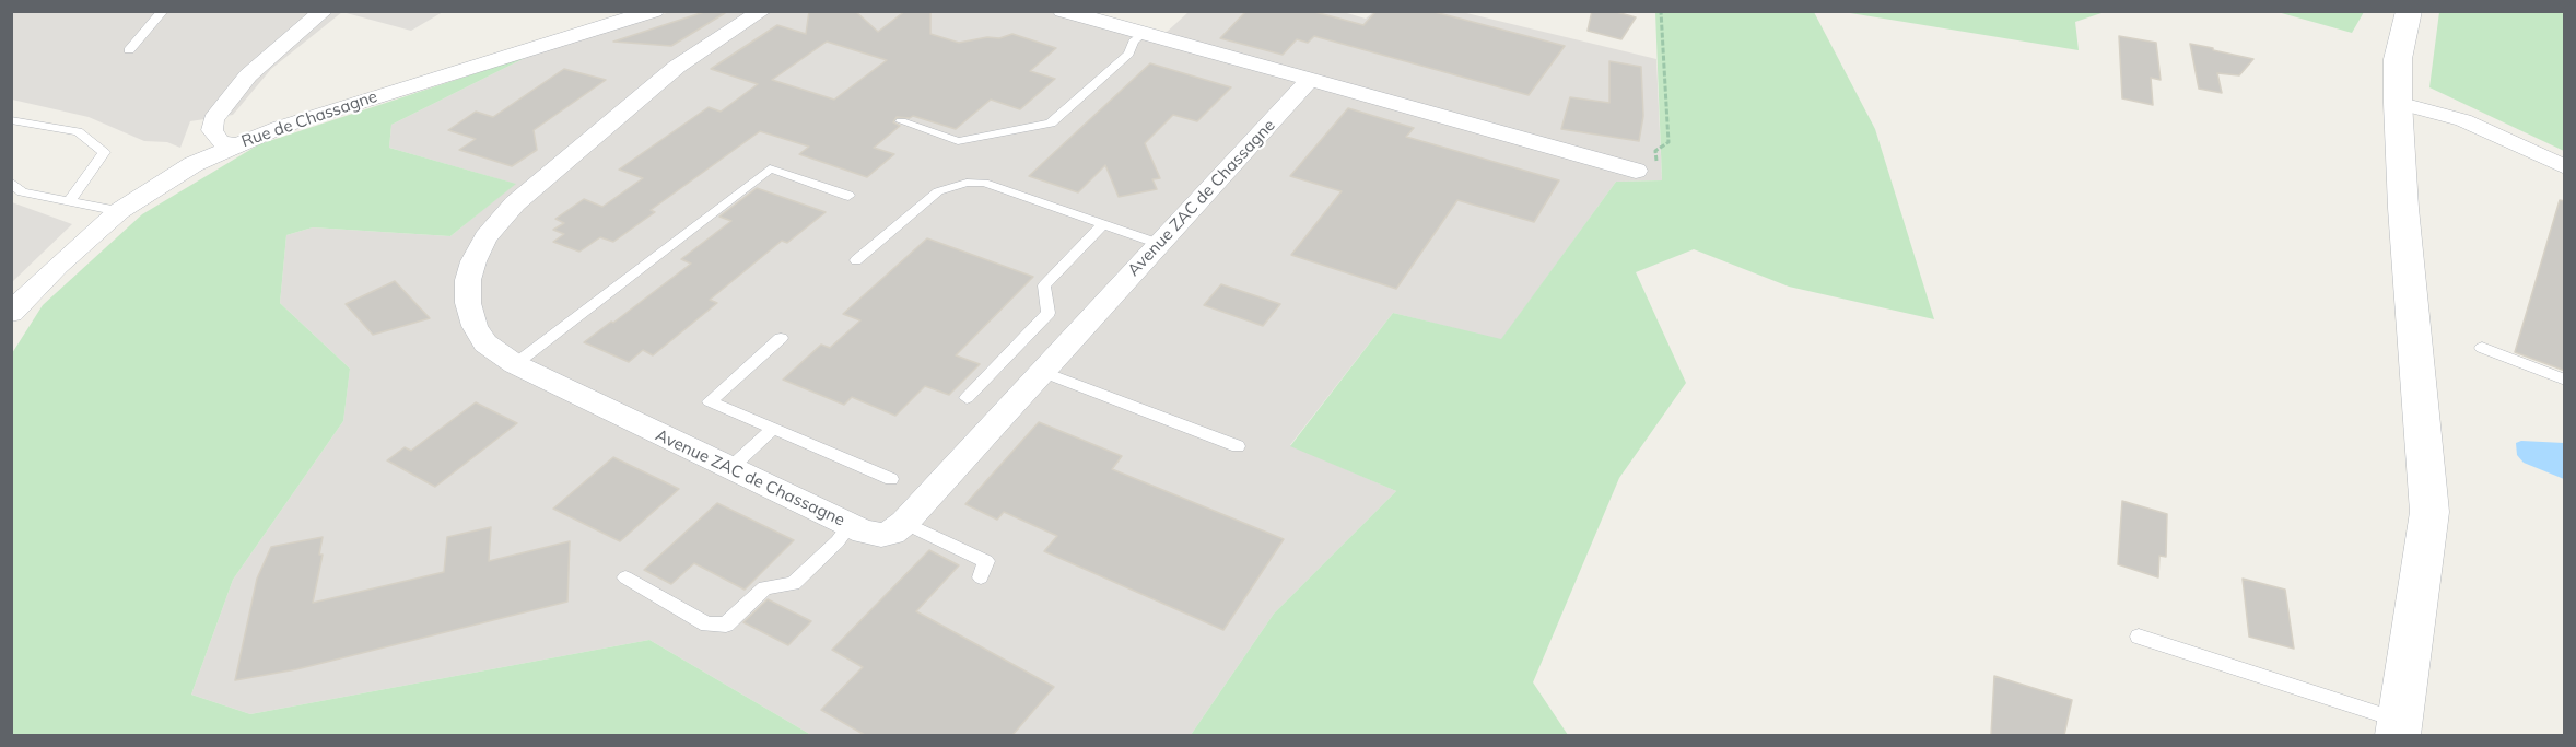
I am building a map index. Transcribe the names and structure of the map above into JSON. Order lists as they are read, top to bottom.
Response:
{
  "streets": {
    "street": ["Rue de Chassagne", "Avenue ZAC de Chassagne"]
  }
}
